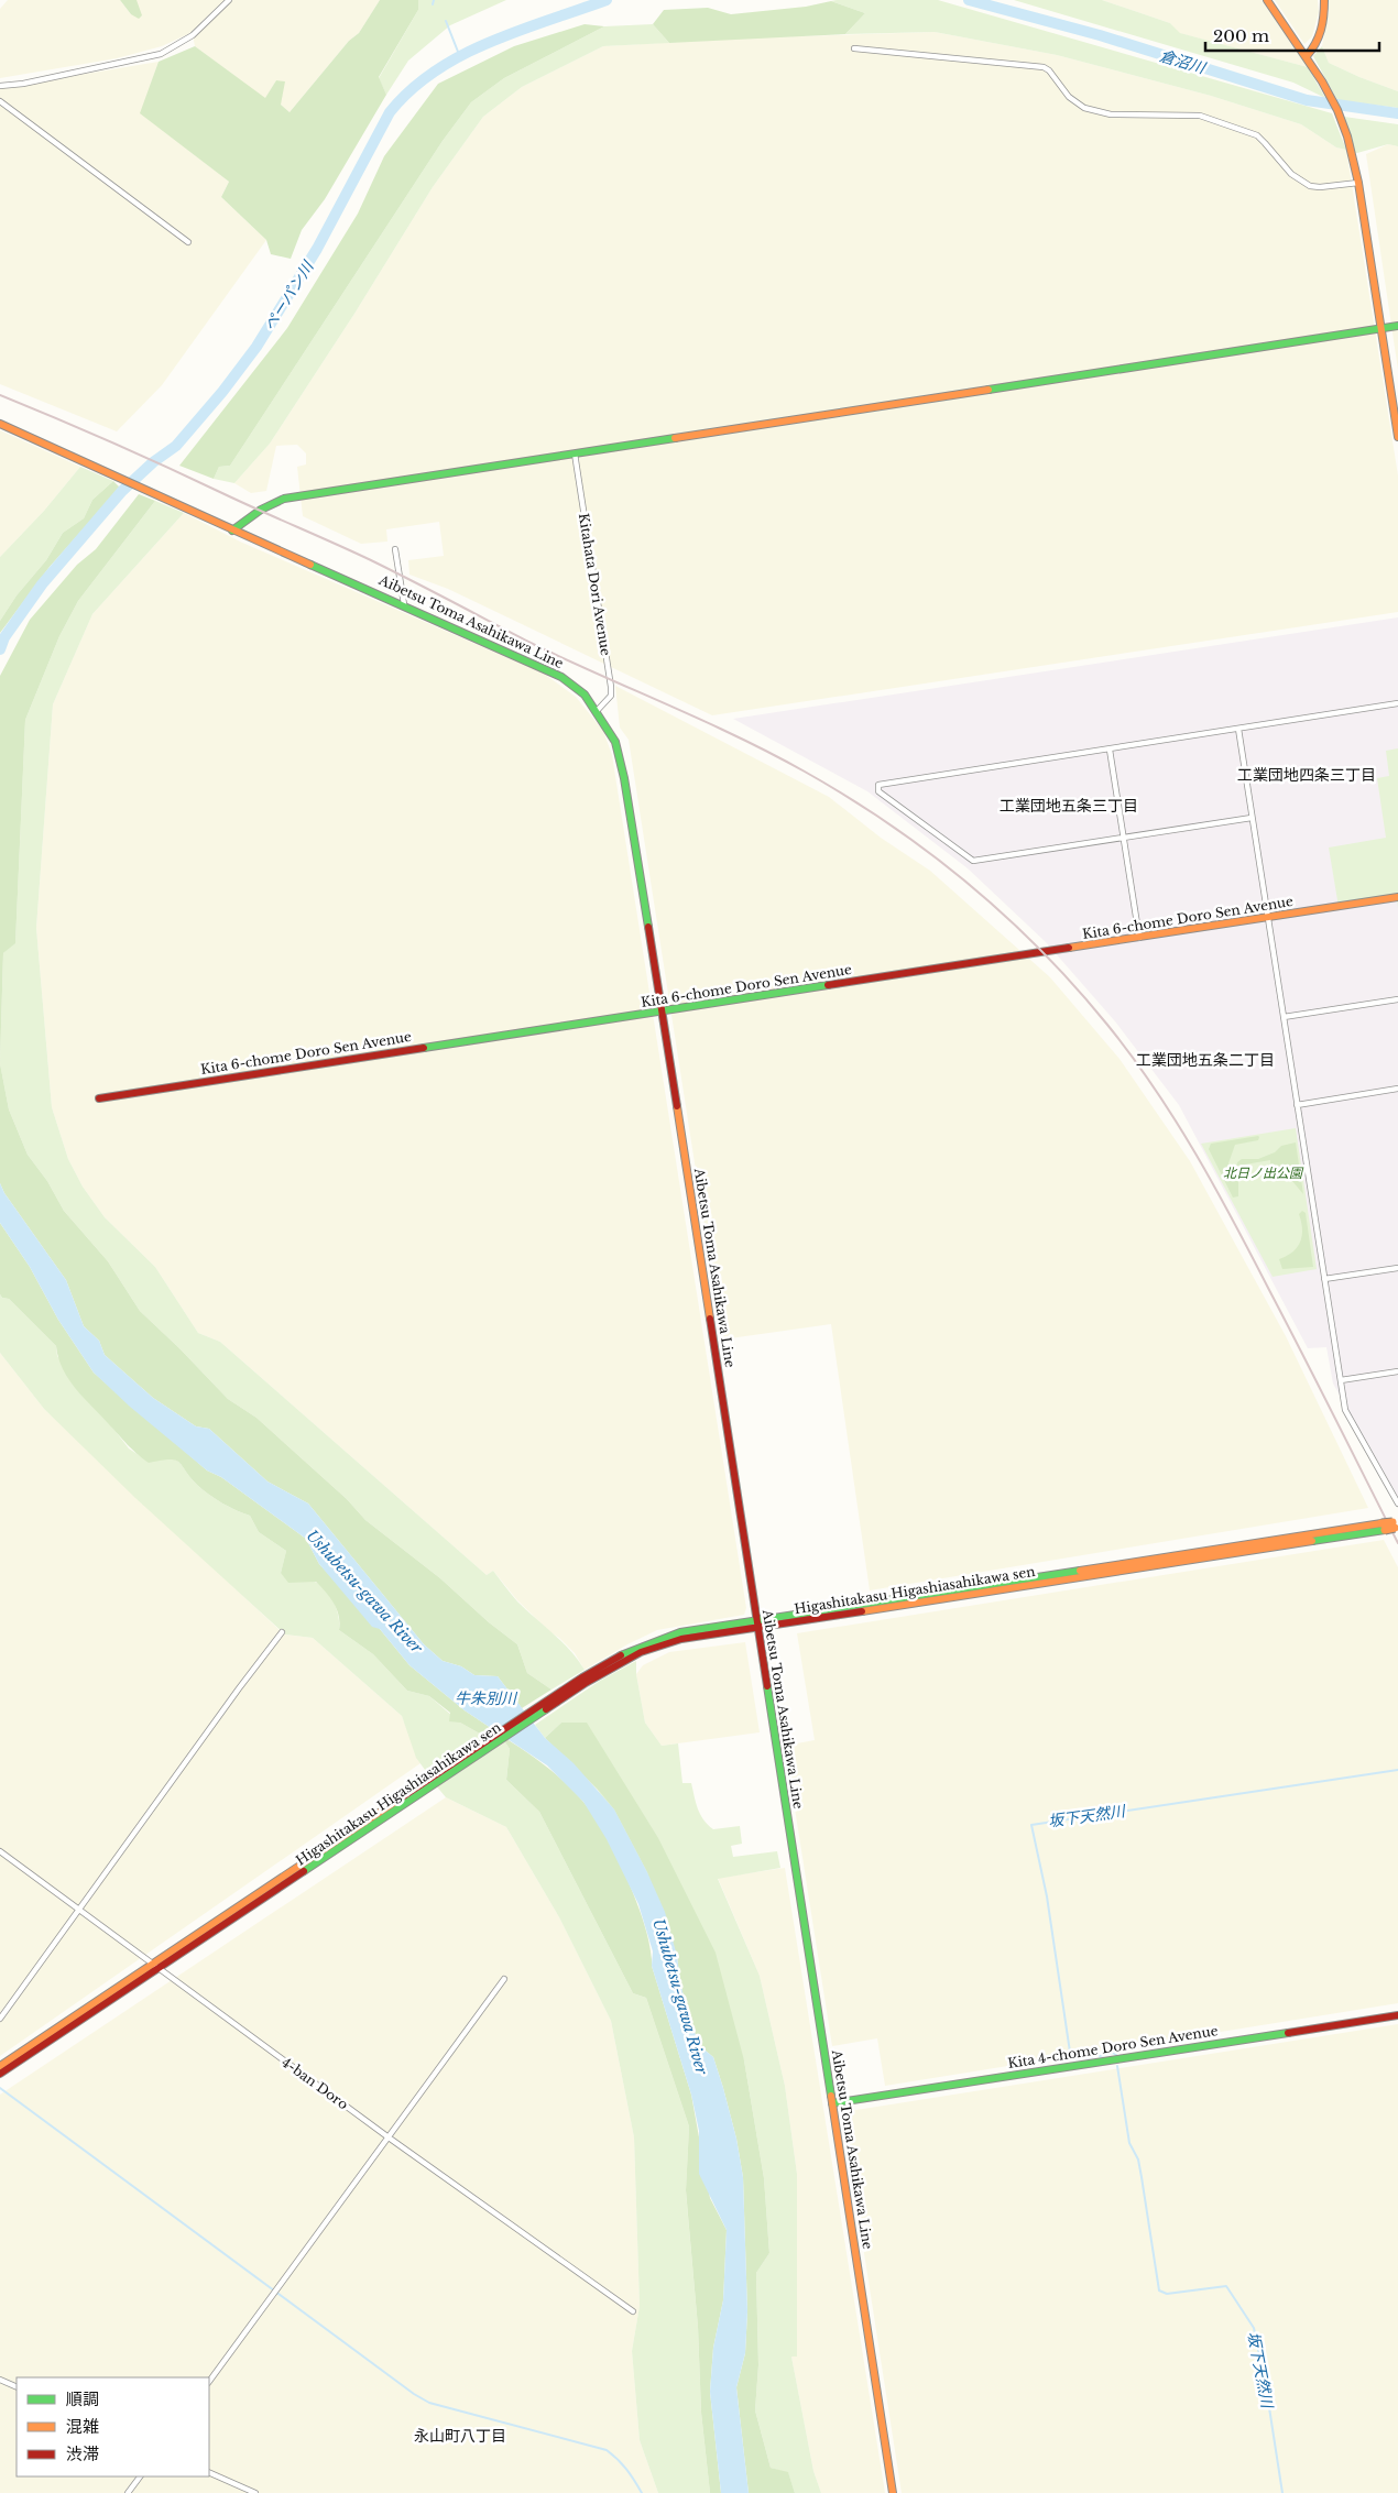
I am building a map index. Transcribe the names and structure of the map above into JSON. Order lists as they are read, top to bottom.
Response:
{
  "streets": {
    "main road": [
      "Aibetsu Toma Asahikawa Line",
      "Kita 6-chome Doro Sen Avenue",
      "Higashitakasu Higashiasahikawa sen",
      "Kita 4-chome Doro Sen Avenue"
    ],
    "street": ["Kitahata Dori Avenue", "4-ban Doro"]
  },
  "crossings": [
    ["Kitahata Dori Avenue", "Aibetsu Toma Asahikawa Line"],
    ["Aibetsu Toma Asahikawa Line", "Kita 6-chome Doro Sen Avenue"],
    ["Aibetsu Toma Asahikawa Line", "Higashitakasu Higashiasahikawa sen"],
    ["Aibetsu Toma Asahikawa Line", "Kita 4-chome Doro Sen Avenue"],
    ["Higashitakasu Higashiasahikawa sen", "4-ban Doro"]
  ],
  "districts": [
    "工業団地四条三丁目",
    "工業団地五条三丁目",
    "工業団地五条二丁目",
    "永山町八丁目"
  ],
  "water": [
    "倉沼川",
    "ペーパン川",
    "Ushubetsu-gawa River",
    "牛朱別川",
    "坂下天然川"
  ],
  "parks": ["北日ノ出公園"],
  "legend": ["順調", "混雑", "渋滞"],
  "scale_bar": "200 m"
}
